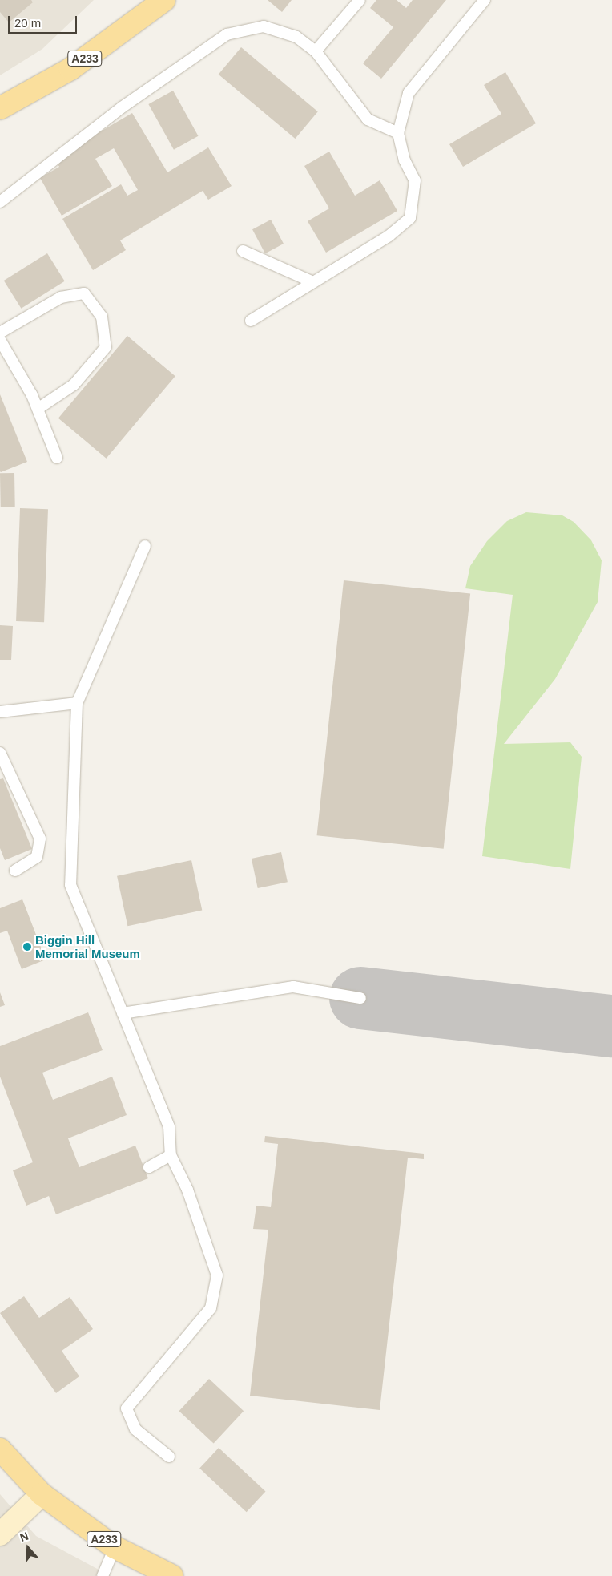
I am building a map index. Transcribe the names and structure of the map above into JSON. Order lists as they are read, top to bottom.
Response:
{
  "streets": {
    "main road": ["A233"]
  },
  "places": ["Biggin Hill Memorial Museum"],
  "scale_bar": "20 m",
  "north": "top"
}
